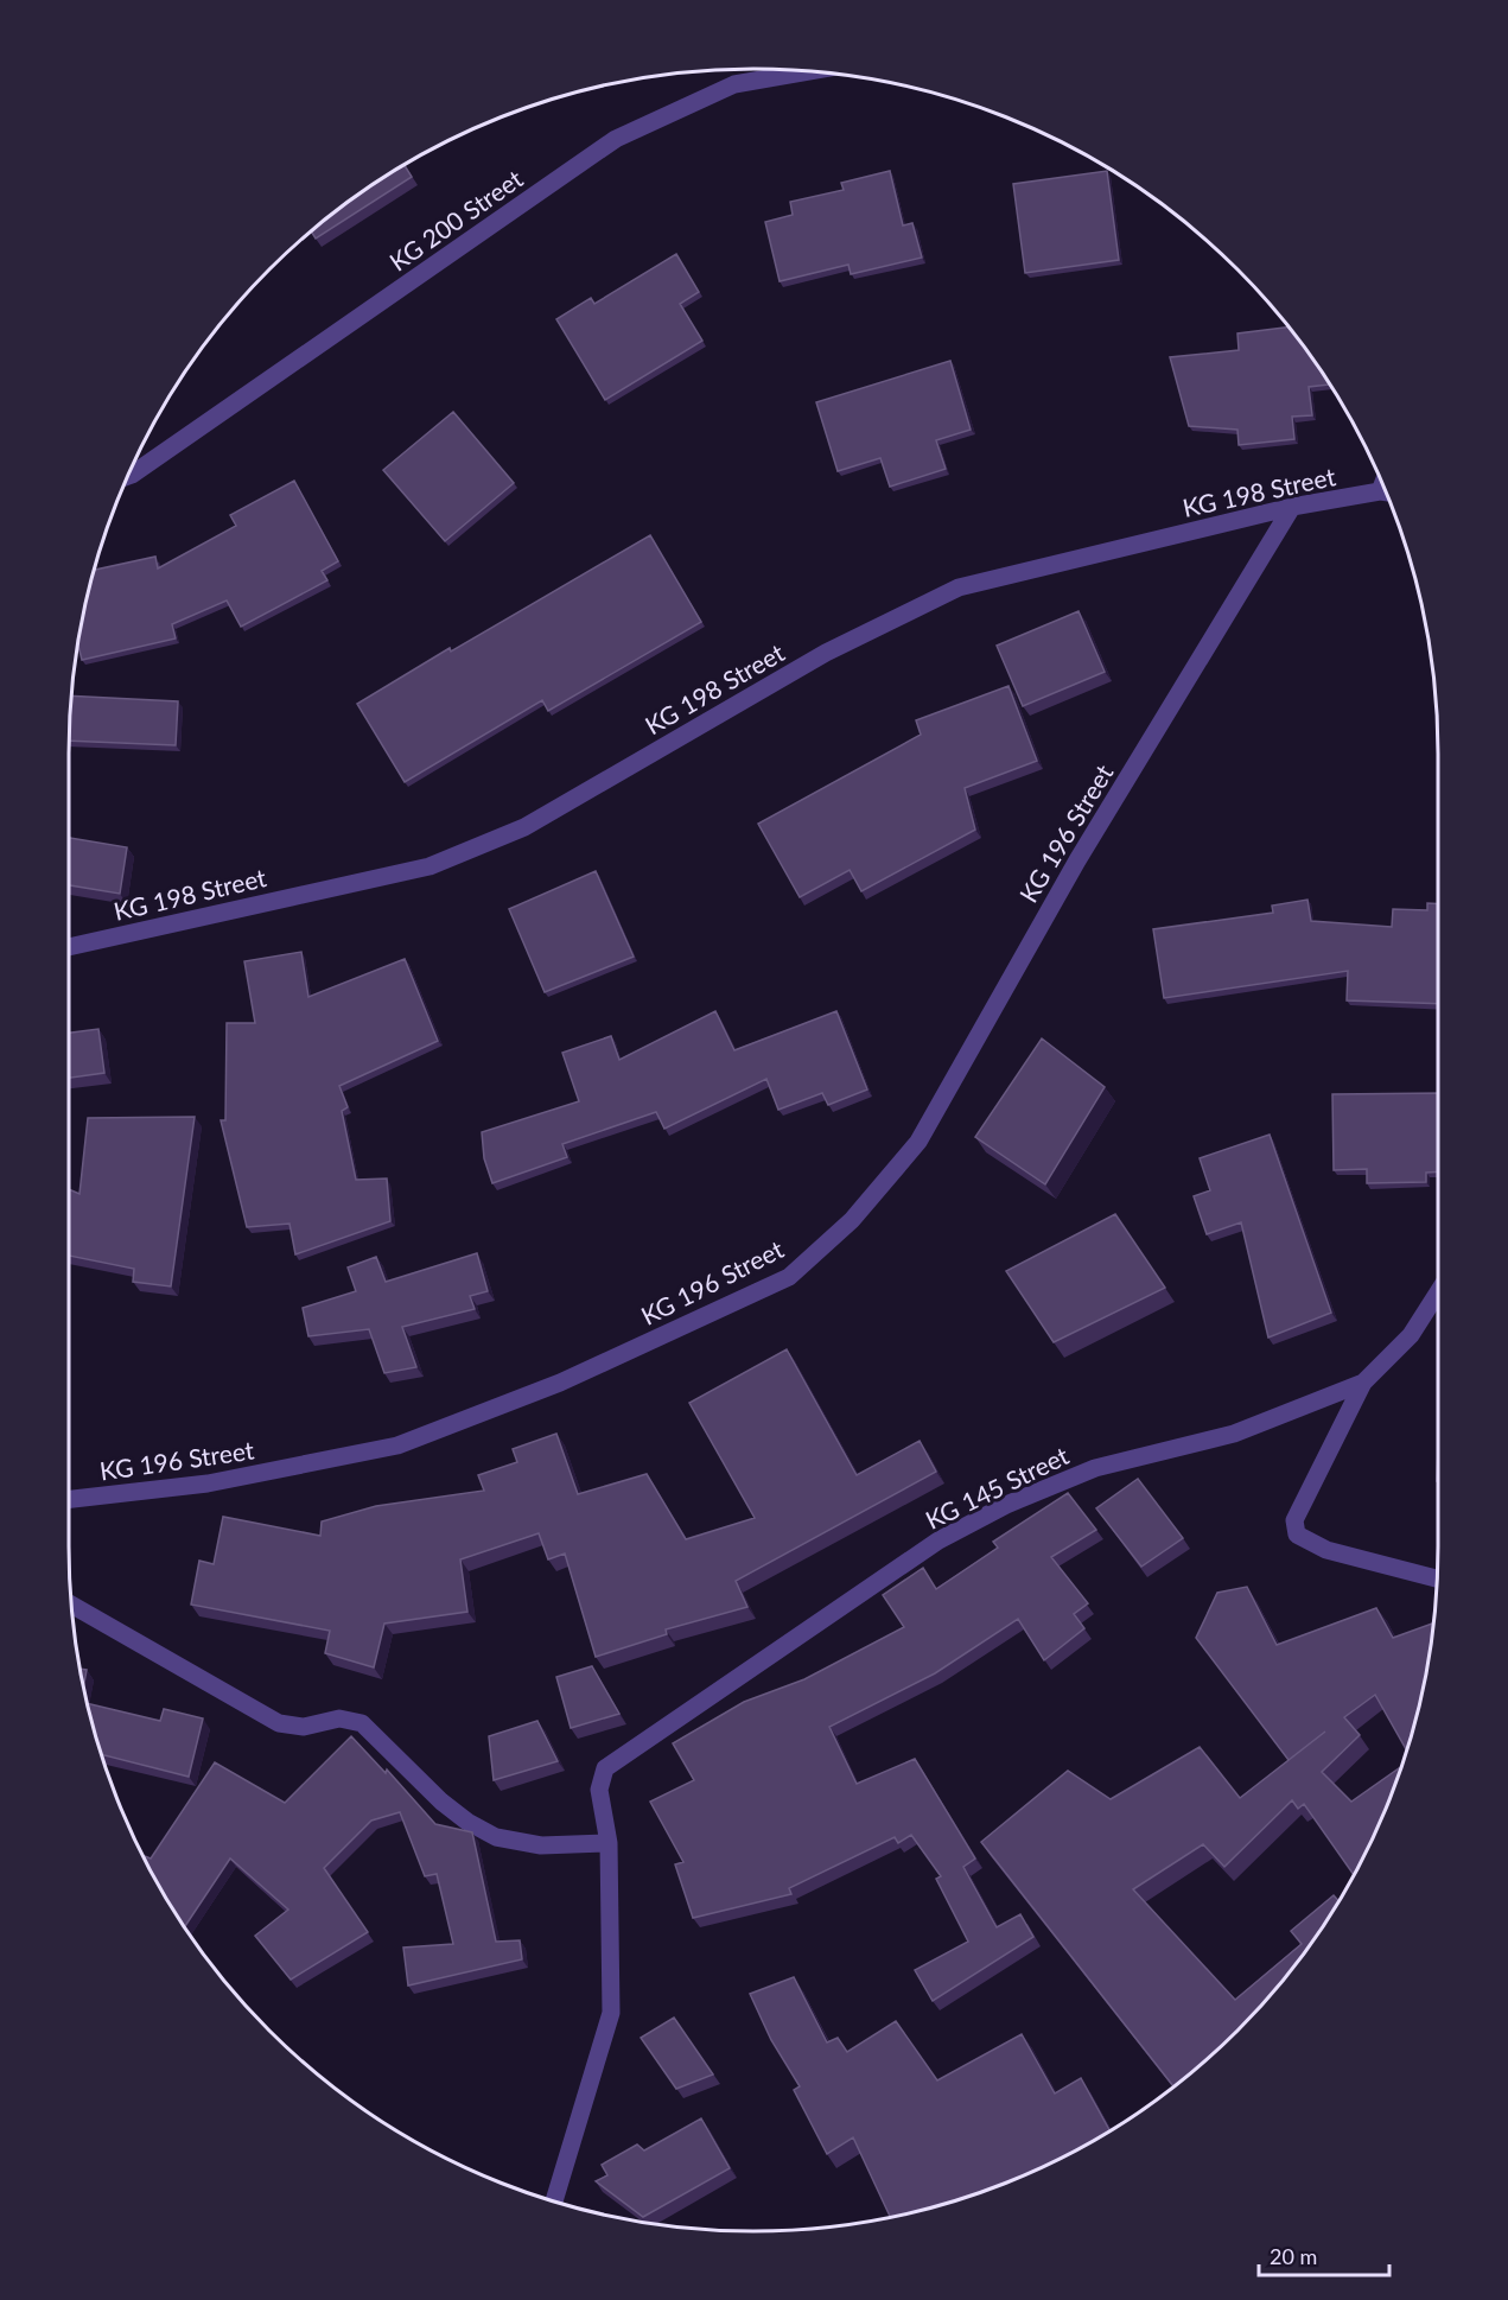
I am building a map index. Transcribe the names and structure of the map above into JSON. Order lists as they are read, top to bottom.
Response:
{
  "streets": {
    "street": [
      "KG 200 Street",
      "KG 198 Street",
      "KG 196 Street",
      "KG 145 Street"
    ]
  },
  "crossings": [
    ["KG 198 Street", "KG 196 Street"]
  ],
  "scale_bar": "20 m"
}
